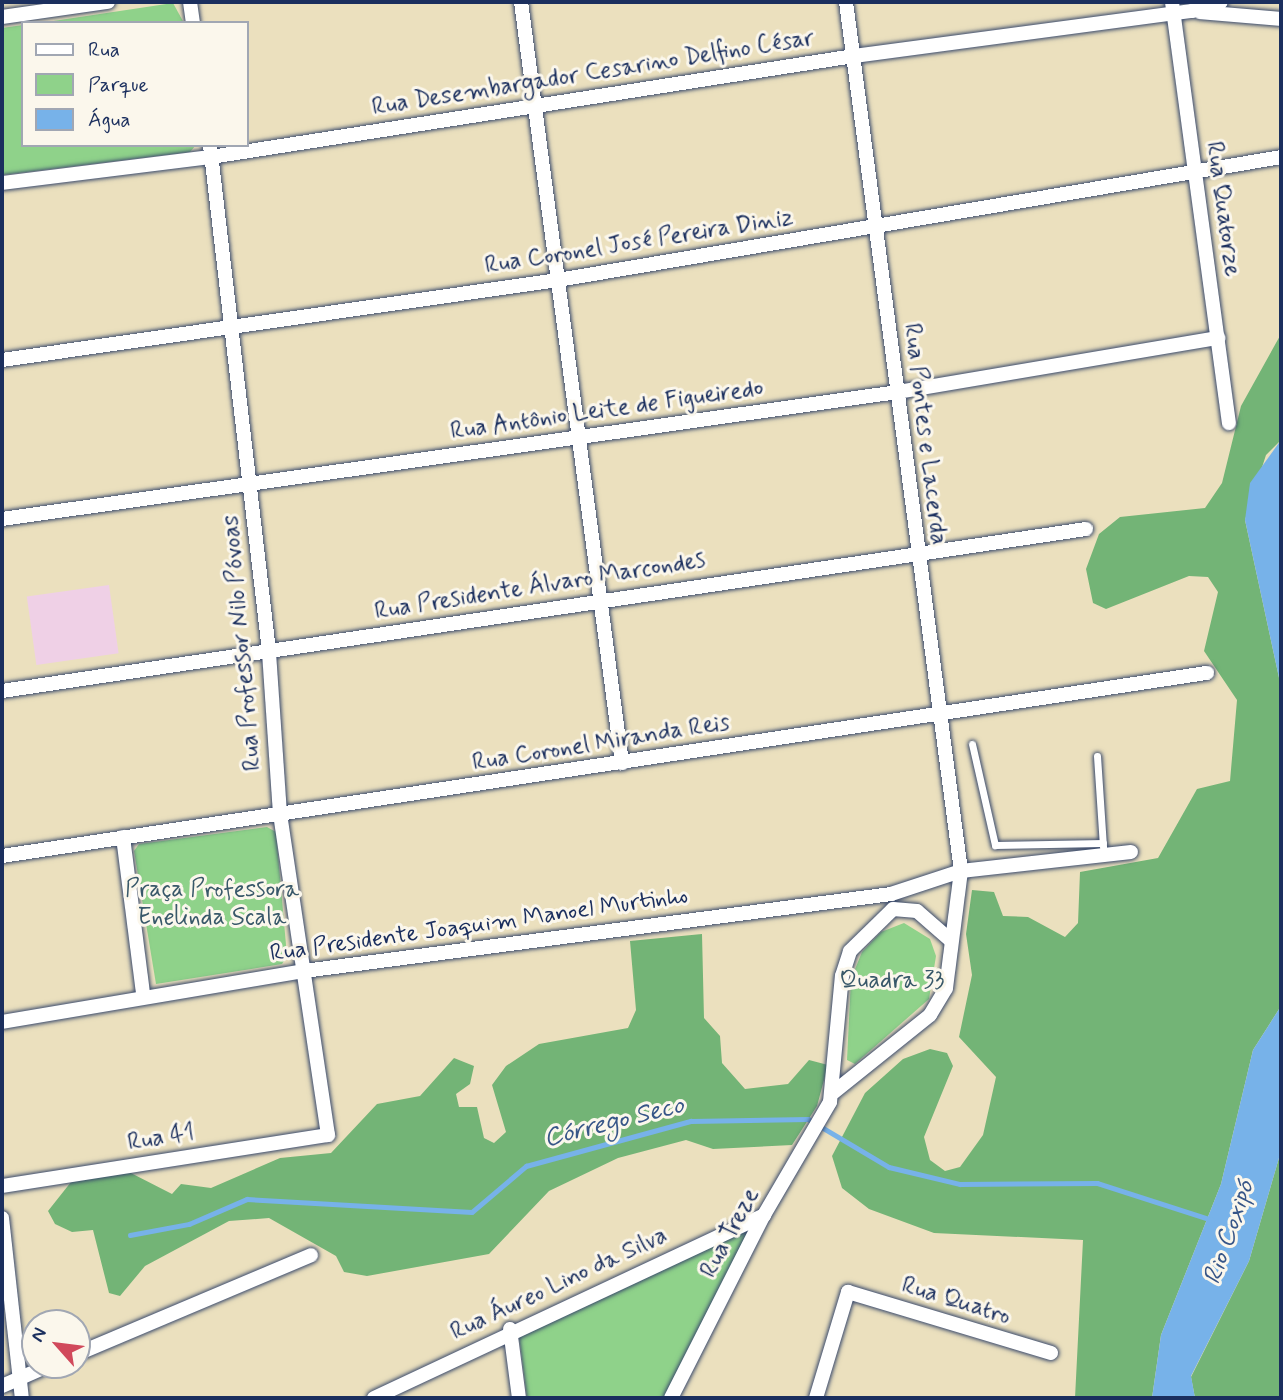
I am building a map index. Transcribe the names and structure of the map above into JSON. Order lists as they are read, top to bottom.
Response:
{
  "streets": {
    "street": [
      "Rua Desembargador Cesarino Delfino César",
      "Rua Quatorze",
      "Rua Coronel José Pereira Diniz",
      "Rua Antônio Leite de Figueiredo",
      "Rua Pontes e Lacerda",
      "Rua Presidente Álvaro Marcondes",
      "Rua Professor Nilo Póvoas",
      "Rua Coronel Miranda Reis",
      "Rua Presidente Joaquim Manoel Murtinho",
      "Rua 41",
      "Rua Treze",
      "Rua Áureo Lino da Silva",
      "Rua Quatro"
    ]
  },
  "crossings": [
    ["Rua Desembargador Cesarino Delfino César", "Rua Quatorze"],
    ["Rua Desembargador Cesarino Delfino César", "Rua Pontes e Lacerda"],
    ["Rua Desembargador Cesarino Delfino César", "Rua Professor Nilo Póvoas"],
    ["Rua Quatorze", "Rua Coronel José Pereira Diniz"],
    ["Rua Quatorze", "Rua Antônio Leite de Figueiredo"],
    ["Rua Coronel José Pereira Diniz", "Rua Pontes e Lacerda"],
    ["Rua Coronel José Pereira Diniz", "Rua Professor Nilo Póvoas"],
    ["Rua Antônio Leite de Figueiredo", "Rua Pontes e Lacerda"],
    ["Rua Antônio Leite de Figueiredo", "Rua Professor Nilo Póvoas"],
    ["Rua Pontes e Lacerda", "Rua Presidente Álvaro Marcondes"],
    ["Rua Pontes e Lacerda", "Rua Coronel Miranda Reis"],
    ["Rua Pontes e Lacerda", "Rua Presidente Joaquim Manoel Murtinho"],
    ["Rua Pontes e Lacerda", "Rua Treze"],
    ["Rua Presidente Álvaro Marcondes", "Rua Professor Nilo Póvoas"],
    ["Rua Professor Nilo Póvoas", "Rua Coronel Miranda Reis"],
    ["Rua Professor Nilo Póvoas", "Rua Presidente Joaquim Manoel Murtinho"],
    ["Rua Professor Nilo Póvoas", "Rua 41"],
    ["Rua Presidente Joaquim Manoel Murtinho", "Rua Treze"],
    ["Rua Treze", "Rua Áureo Lino da Silva"]
  ],
  "water": ["Córrego Seco", "Rio Coxipó"],
  "parks": ["Praça Professora Enelinda Scala", "Quadra 33"],
  "legend": ["Rua", "Parque", "Água"],
  "north": "top left"
}
